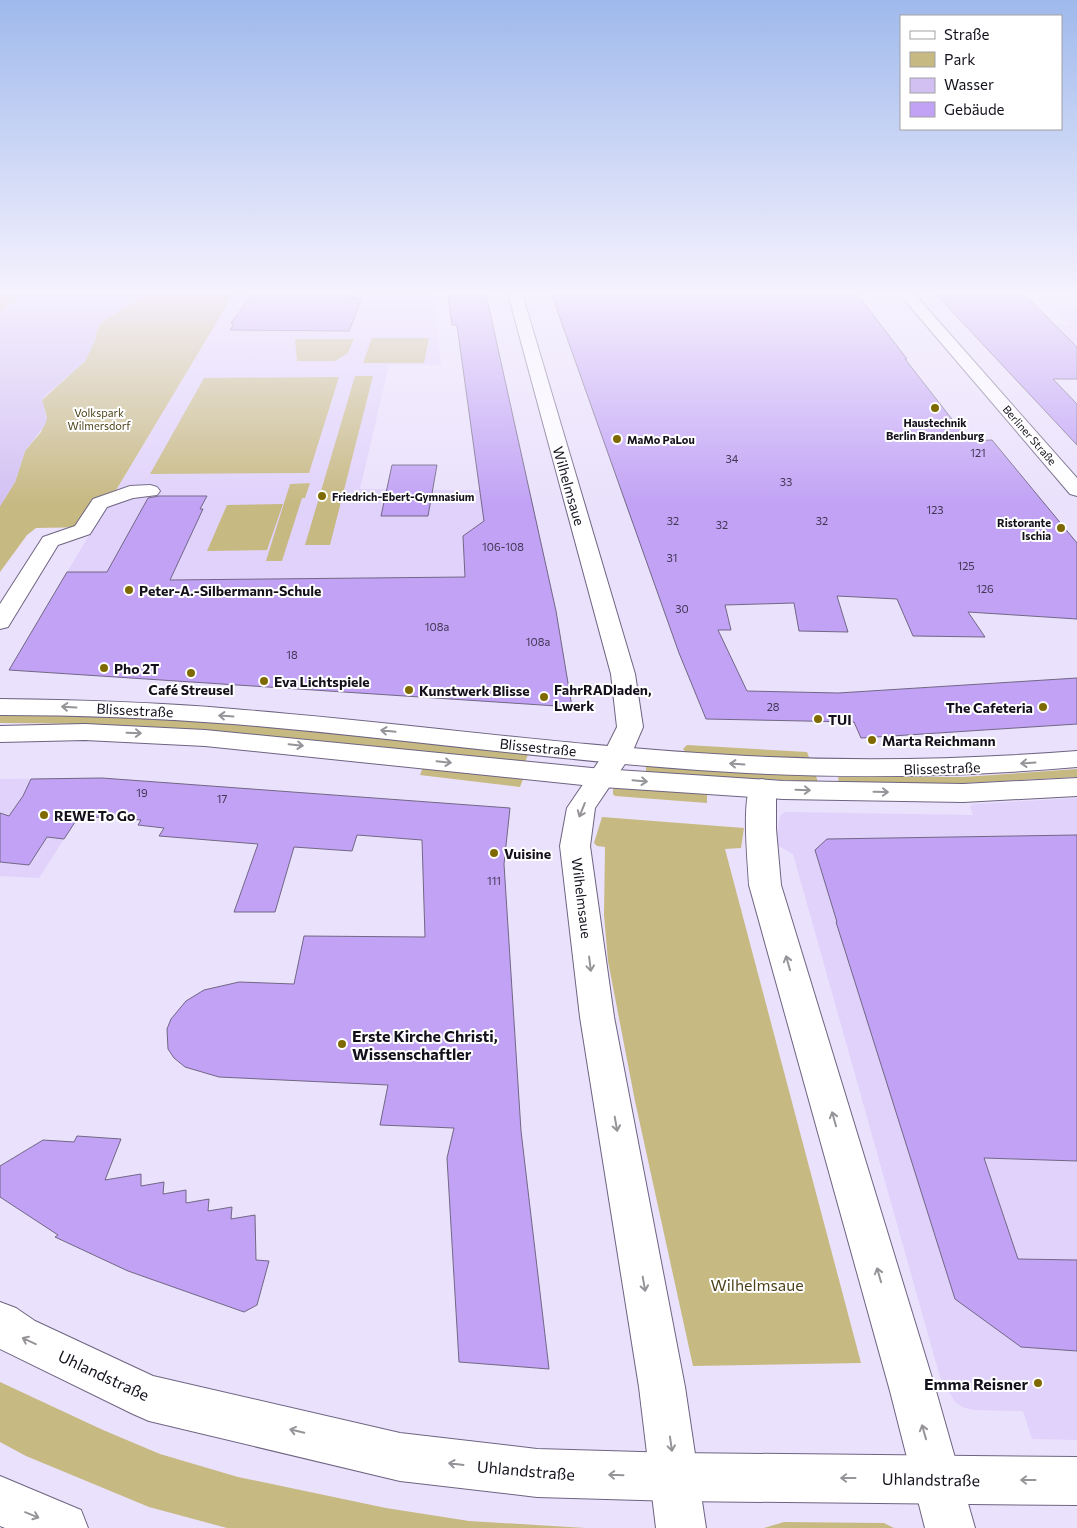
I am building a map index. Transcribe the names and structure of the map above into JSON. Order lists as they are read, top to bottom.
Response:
{
  "streets": {
    "street": [
      "Berliner Straße",
      "Wilhelmsaue",
      "Blissestraße",
      "Uhlandstraße"
    ]
  },
  "crossings": [
    ["Wilhelmsaue", "Blissestraße"],
    ["Wilhelmsaue", "Uhlandstraße"]
  ],
  "one_way": ["Uhlandstraße"],
  "parks": ["Volkspark Wilmersdorf", "Wilhelmsaue"],
  "places": [
    "Haustechnik Berlin Brandenburg",
    "MaMo PaLou",
    "Friedrich-Ebert-Gymnasium",
    "Ristorante Ischia",
    "Peter-A.-Silbermann-Schule",
    "Pho 2T",
    "Café Streusel",
    "Eva Lichtspiele",
    "Kunstwerk Blisse",
    "FahrRADladen, Lwerk",
    "The Cafeteria",
    "TUI",
    "Marta Reichmann",
    "REWE To Go",
    "Vuisine",
    "Erste Kirche Christi, Wissenschaftler",
    "Emma Reisner"
  ],
  "house_numbers": [
    "121",
    "34",
    "33",
    "123",
    "32",
    "32",
    "32",
    "106-108",
    "31",
    "125",
    "126",
    "30",
    "108a",
    "108a",
    "18",
    "28",
    "19",
    "17",
    "111"
  ],
  "legend": [
    "Straße",
    "Park",
    "Wasser",
    "Gebäude"
  ]
}
